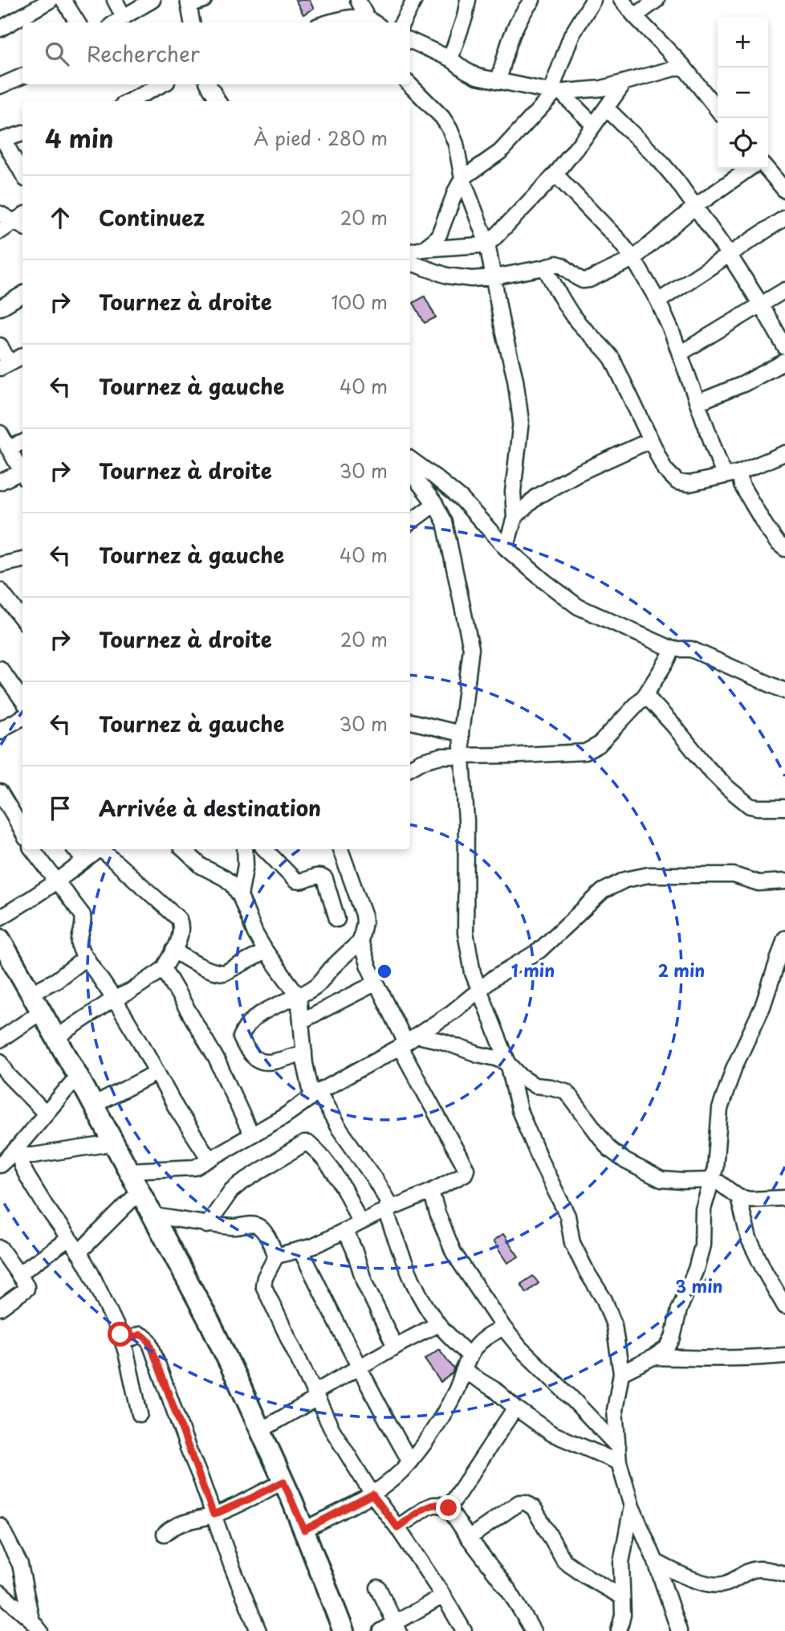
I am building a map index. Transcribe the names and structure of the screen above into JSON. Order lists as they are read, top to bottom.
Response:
{
  "page": {
    "map_buttons": ["+", "−"],
    "search": "Rechercher",
    "heading": ["4 min", "À pied · 280 m"],
    "list": [
      ["Continuez", "20 m"],
      ["Tournez à droite", "100 m"],
      ["Tournez à gauche", "40 m"],
      ["Tournez à droite", "30 m"],
      ["Tournez à gauche", "40 m"],
      ["Tournez à droite", "20 m"],
      ["Tournez à gauche", "30 m"],
      "Arrivée à destination"
    ]
  },
  "rings": ["1 min", "2 min", "3 min"]
}
